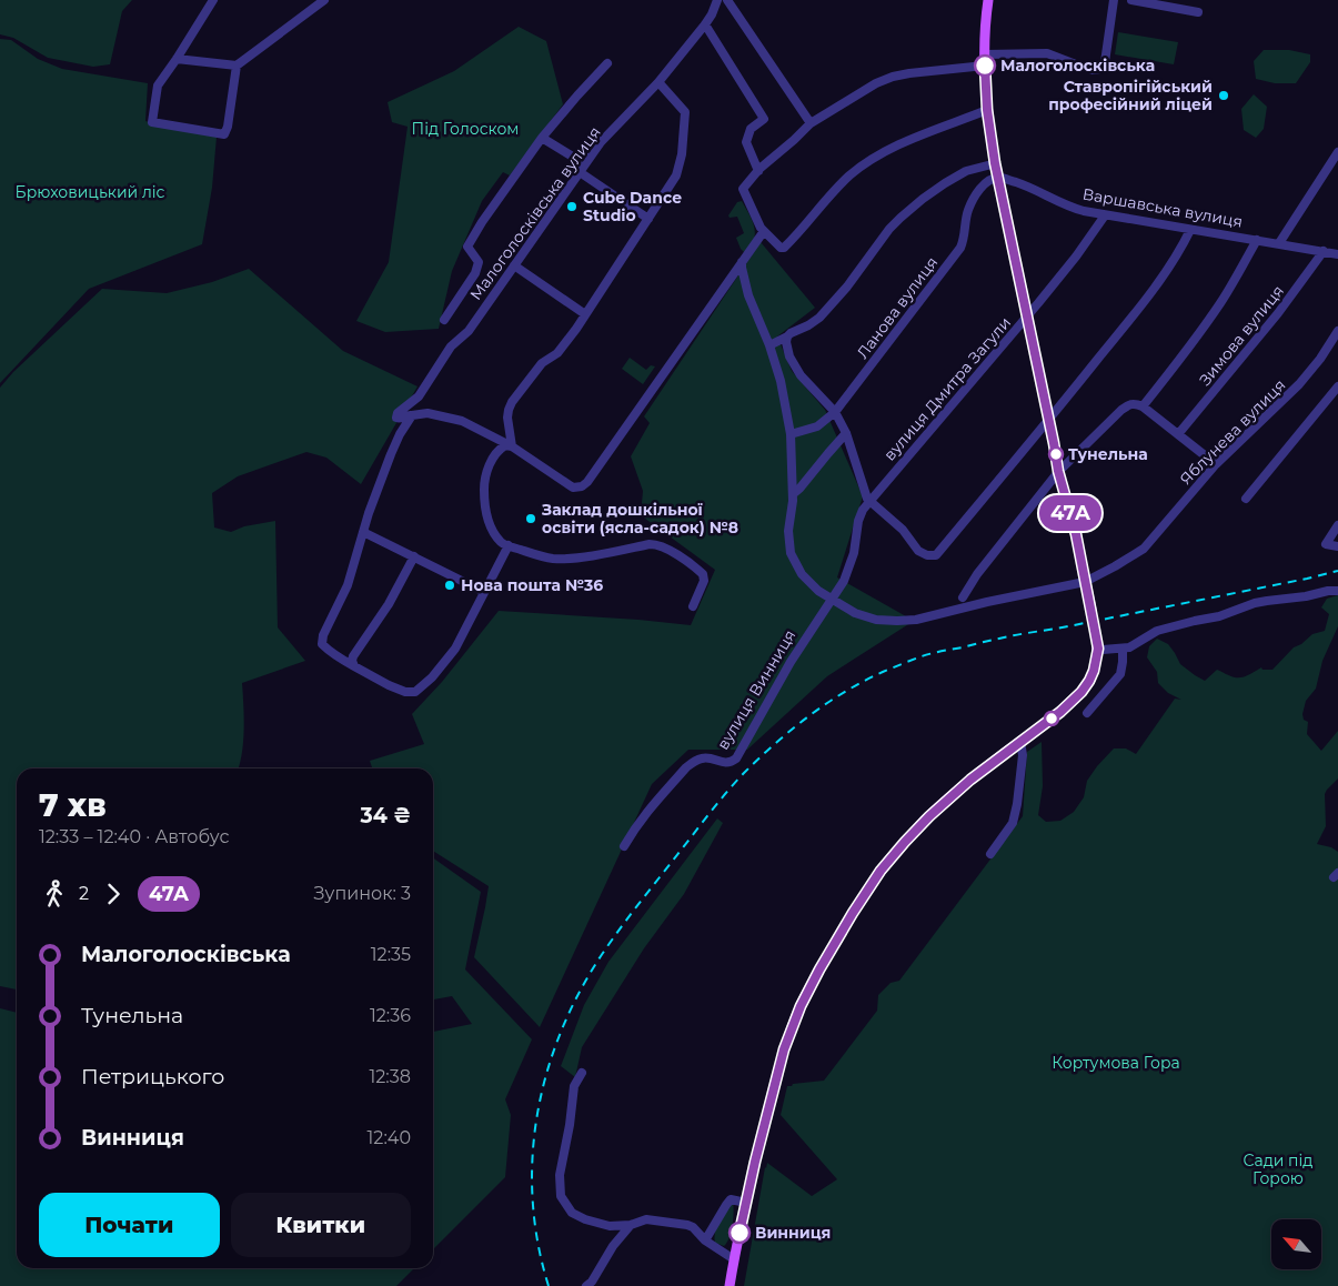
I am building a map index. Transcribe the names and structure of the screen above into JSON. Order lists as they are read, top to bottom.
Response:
{
  "streets": {
    "street": [
      "Варшавська вулиця",
      "Малоголосківська вулиця",
      "Ланова вулиця",
      "Зимова вулиця",
      "вулиця Дмитра Загули",
      "Яблунева вулиця",
      "вулиця Винниця"
    ]
  },
  "crossings": [
    ["Варшавська вулиця", "Ланова вулиця"],
    ["Варшавська вулиця", "Зимова вулиця"],
    ["Варшавська вулиця", "вулиця Дмитра Загули"],
    ["Ланова вулиця", "Яблунева вулиця"],
    ["вулиця Дмитра Загули", "вулиця Винниця"],
    ["Яблунева вулиця", "вулиця Винниця"]
  ],
  "parks": [
    "Під Голоском",
    "Брюховицький ліс",
    "Кортумова Гора",
    "Сади під Горою"
  ],
  "places": [
    "Малоголосківська",
    "Ставропігійський професійний ліцей",
    "Cube Dance Studio",
    "Тунельна",
    "Заклад дошкільної освіти (ясла-садок) №8",
    "Нова пошта №36",
    "Винниця"
  ],
  "lines": ["bus line 47А"],
  "north": "top left",
  "page": {
    "on_map": "47А",
    "heading": ["7 хв", "12:33 – 12:40 · Автобус", "34 ₴"],
    "legs": ["2", "47А", "Зупинок: 3"],
    "list": [
      {
        "name": "Малоголосківська",
        "value": "12:35"
      },
      {
        "name": "Тунельна",
        "value": "12:36"
      },
      {
        "name": "Петрицького",
        "value": "12:38"
      },
      {
        "name": "Винниця",
        "value": "12:40"
      }
    ],
    "buttons": ["Почати", "Квитки"]
  }
}
